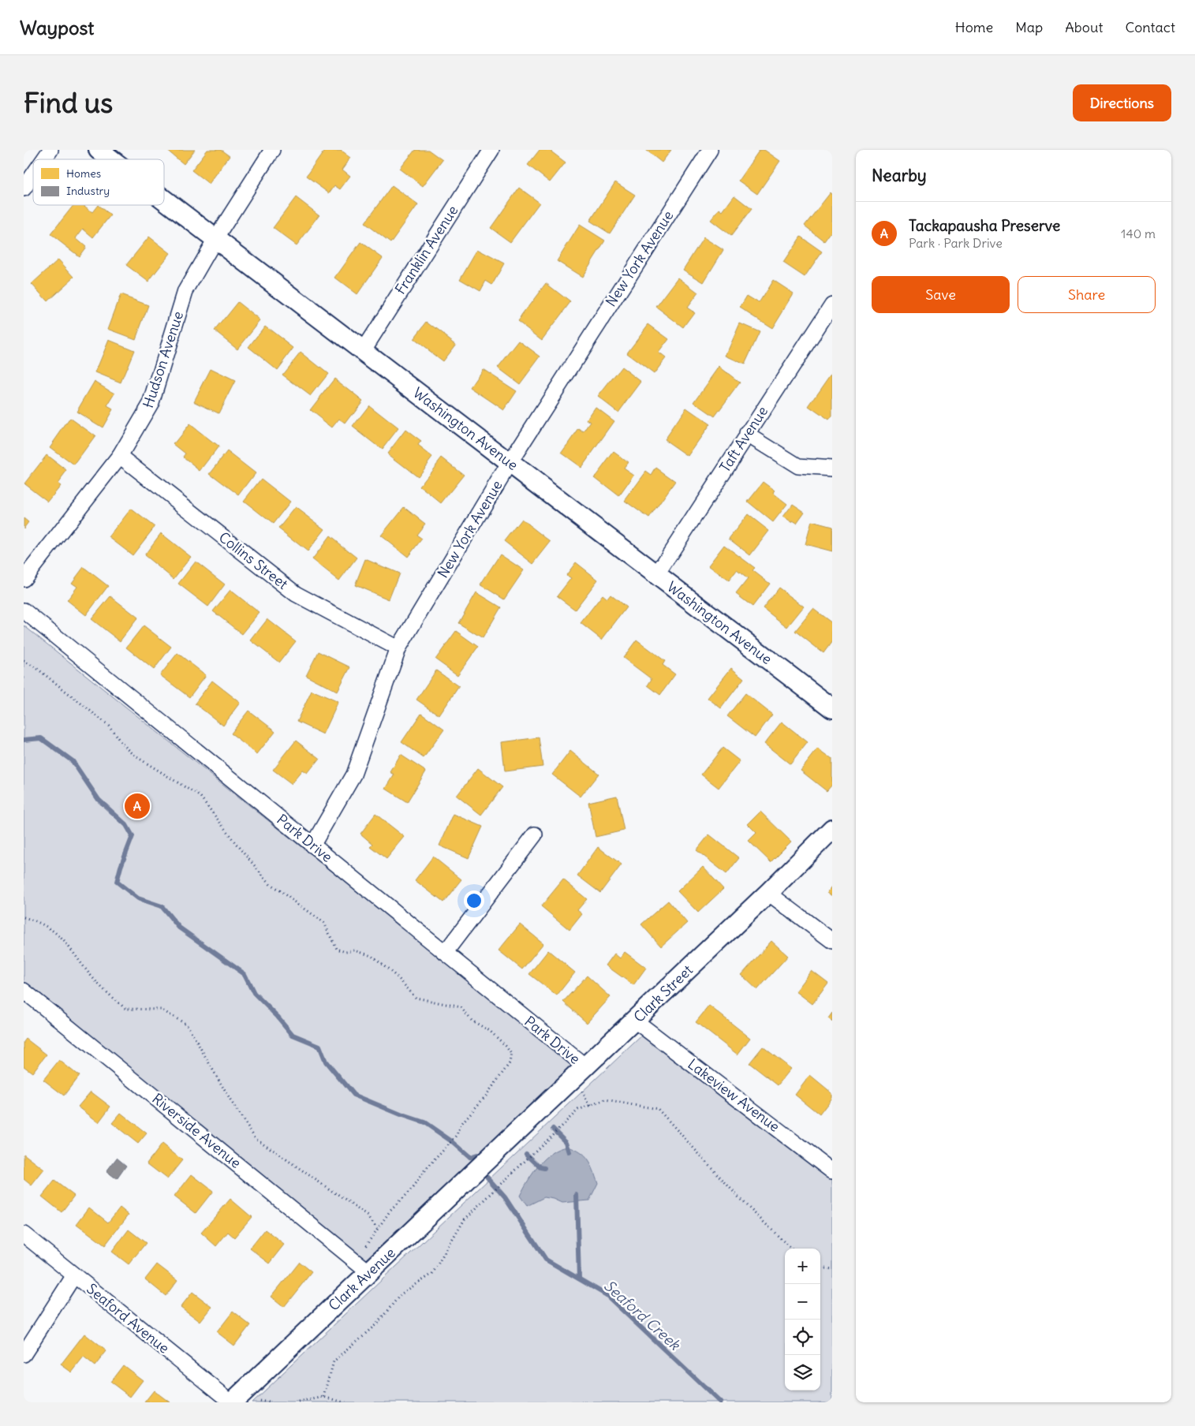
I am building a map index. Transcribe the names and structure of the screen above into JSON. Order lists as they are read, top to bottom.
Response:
{
  "streets": {
    "street": [
      "Franklin Avenue",
      "New York Avenue",
      "Hudson Avenue",
      "Washington Avenue",
      "Taft Avenue",
      "Collins Street",
      "Park Drive",
      "Clark Street",
      "Lakeview Avenue",
      "Riverside Avenue",
      "Clark Avenue",
      "Seaford Avenue"
    ]
  },
  "crossings": [
    ["Franklin Avenue", "Washington Avenue"],
    ["New York Avenue", "Washington Avenue"],
    ["New York Avenue", "Collins Street"],
    ["New York Avenue", "Park Drive"],
    ["Hudson Avenue", "Washington Avenue"],
    ["Hudson Avenue", "Collins Street"],
    ["Washington Avenue", "Taft Avenue"],
    ["Park Drive", "Clark Street"],
    ["Clark Street", "Lakeview Avenue"],
    ["Clark Street", "Clark Avenue"],
    ["Riverside Avenue", "Clark Avenue"],
    ["Clark Avenue", "Seaford Avenue"]
  ],
  "water": ["Seaford Creek"],
  "legend": ["Homes", "Industry"],
  "page": {
    "header": "Waypost",
    "nav": [
      "Home",
      "Map",
      "About",
      "Contact"
    ],
    "buttons": [
      "Directions",
      ["Save", "Share"]
    ],
    "title": "Find us",
    "heading": "Nearby",
    "list": [
      {
        "mark": "A",
        "name": "Tackapausha Preserve",
        "note": "Park · Park Drive",
        "value": "140 m"
      }
    ],
    "pins": "A",
    "map_buttons": ["+", "−"]
  }
}
